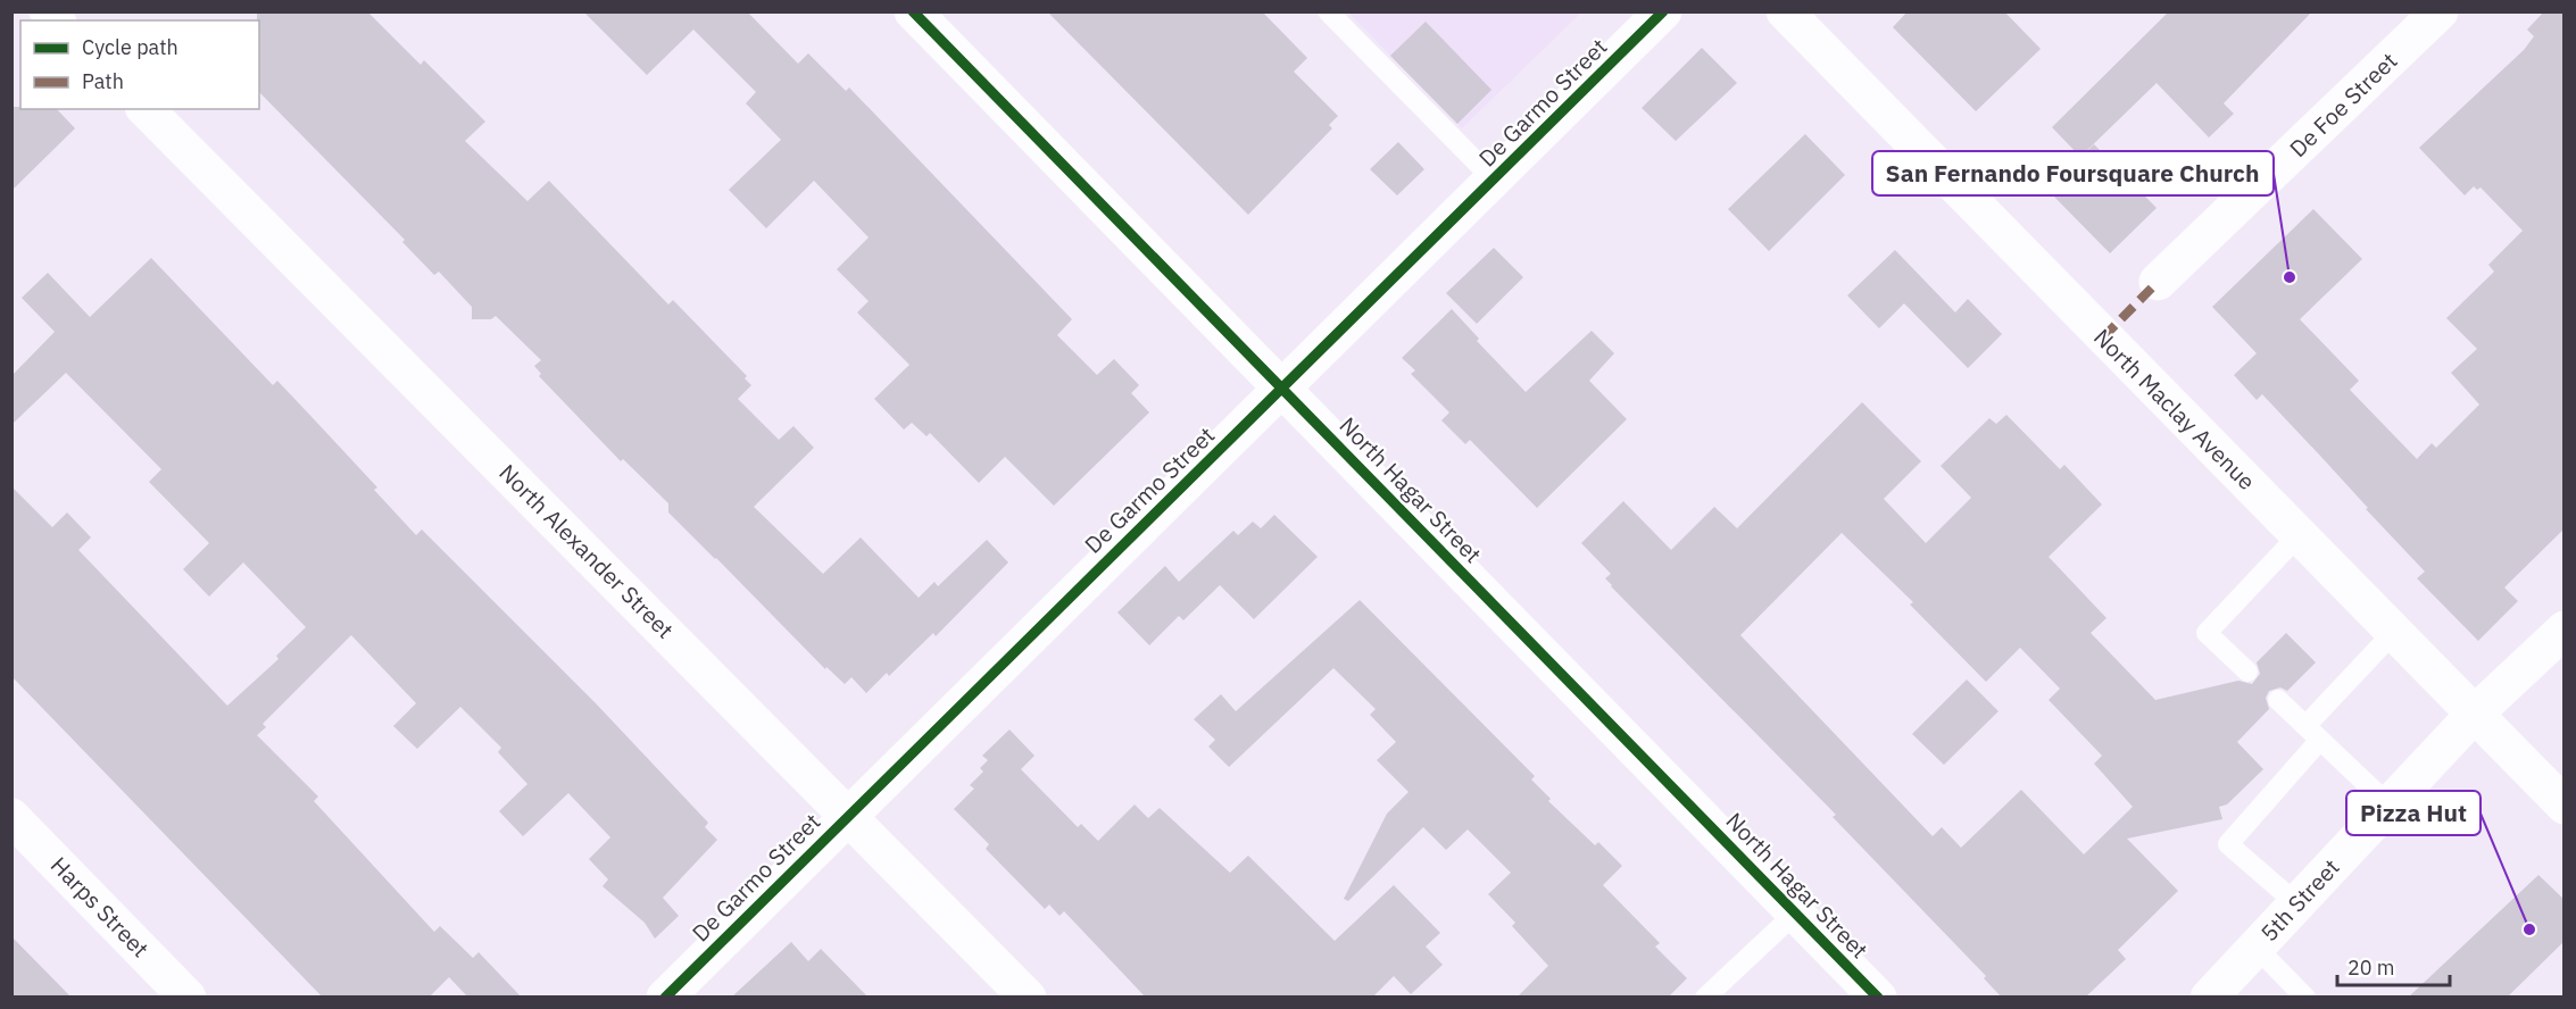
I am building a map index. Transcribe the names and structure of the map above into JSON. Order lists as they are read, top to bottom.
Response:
{
  "streets": {
    "street": [
      "De Garmo Street",
      "De Foe Street",
      "North Maclay Avenue",
      "North Hagar Street",
      "North Alexander Street",
      "5th Street",
      "Harps Street"
    ]
  },
  "crossings": [
    ["De Garmo Street", "North Hagar Street"],
    ["De Garmo Street", "North Alexander Street"],
    ["North Maclay Avenue", "5th Street"]
  ],
  "places": ["San Fernando Foursquare Church", "Pizza Hut"],
  "legend": ["Cycle path", "Path"],
  "scale_bar": "20 m"
}
